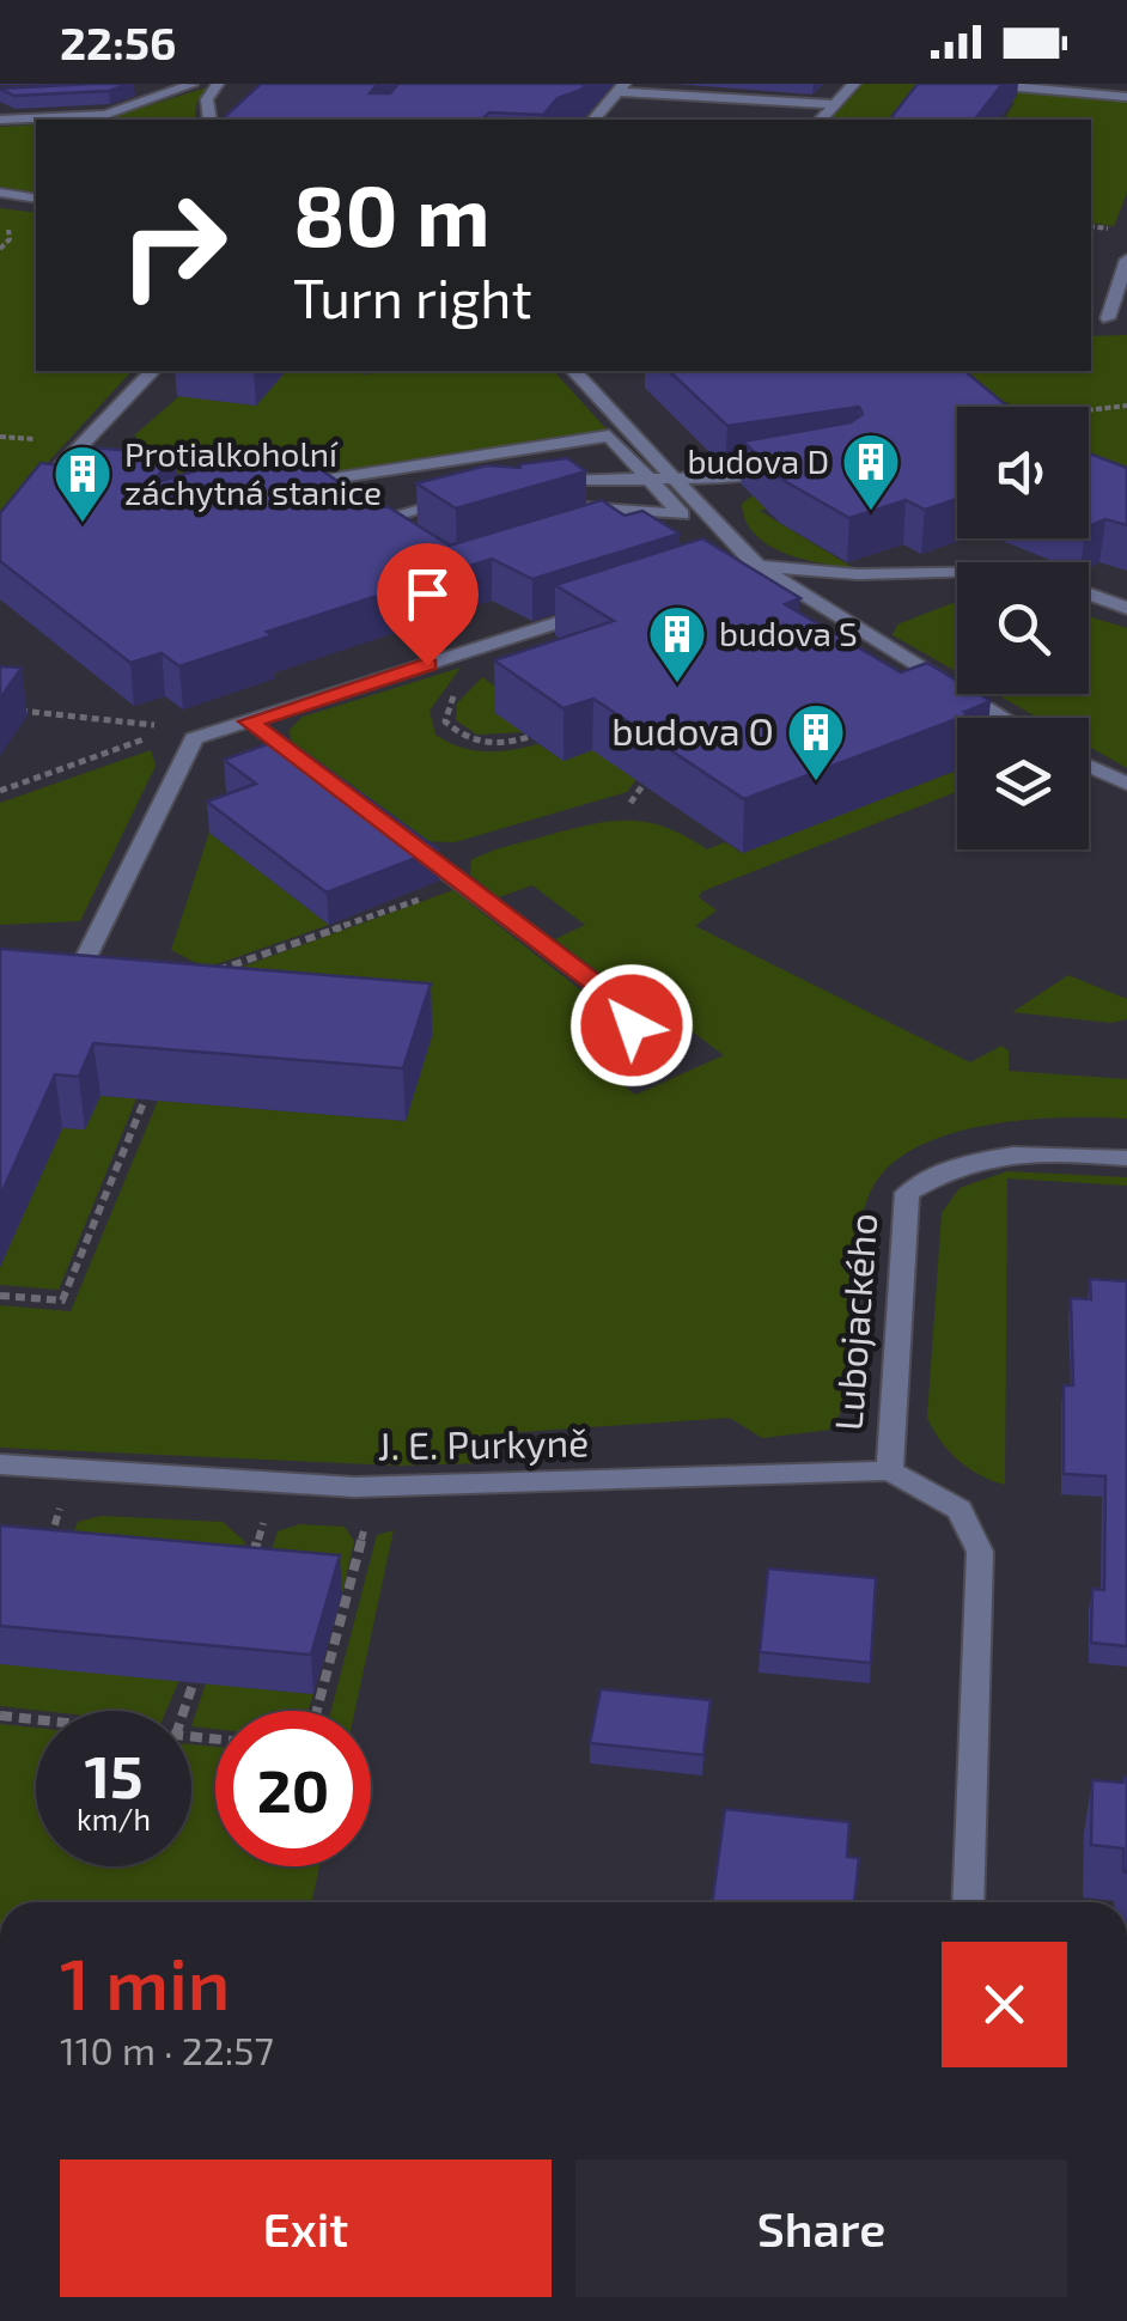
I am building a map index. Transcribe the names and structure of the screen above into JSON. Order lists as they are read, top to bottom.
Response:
{
  "streets": {
    "street": ["Lubojackého", "J. E. Purkyně"]
  },
  "crossings": [
    ["Lubojackého", "J. E. Purkyně"]
  ],
  "places": {
    "building": [
      "budova D",
      "Protialkoholní záchytná stanice",
      "budova S",
      "budova O"
    ]
  },
  "page": {
    "status": "22:56",
    "turn": ["80 m", "Turn right"],
    "speed": "15 km/h",
    "limit": "20",
    "heading": ["1 min", "110 m · 22:57"],
    "buttons": ["Exit", "Share"]
  }
}
